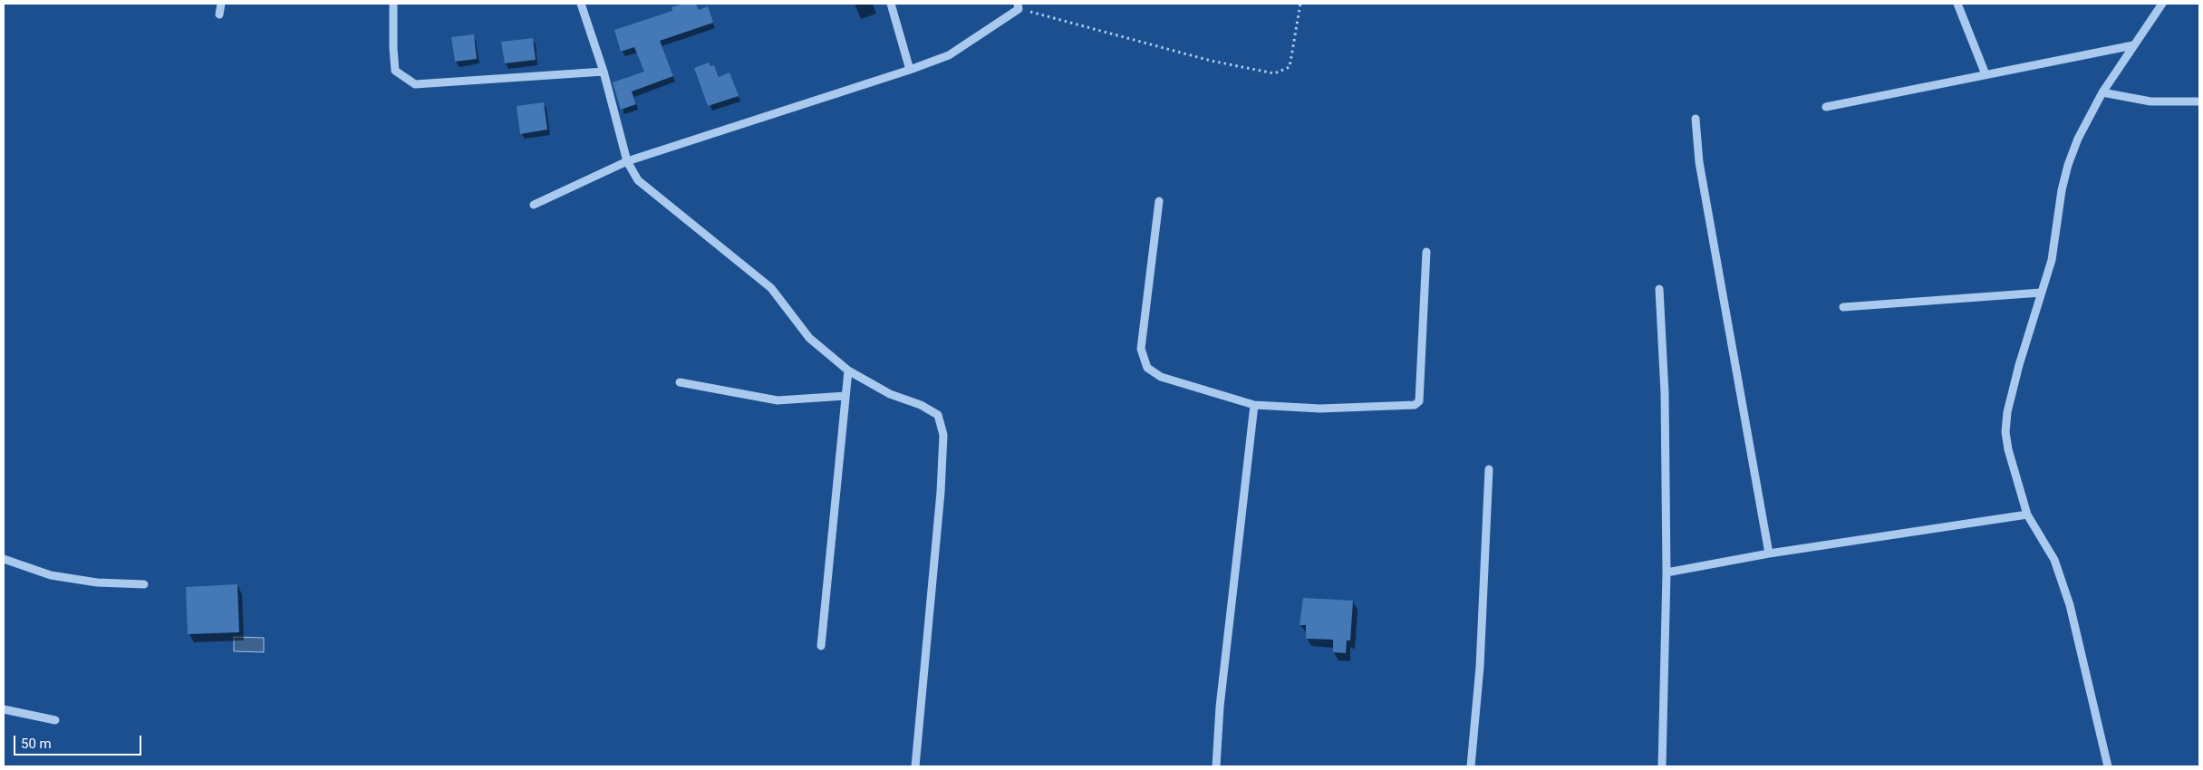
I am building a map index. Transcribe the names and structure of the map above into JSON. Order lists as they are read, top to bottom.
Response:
{
  "scale_bar": "50 m"
}
